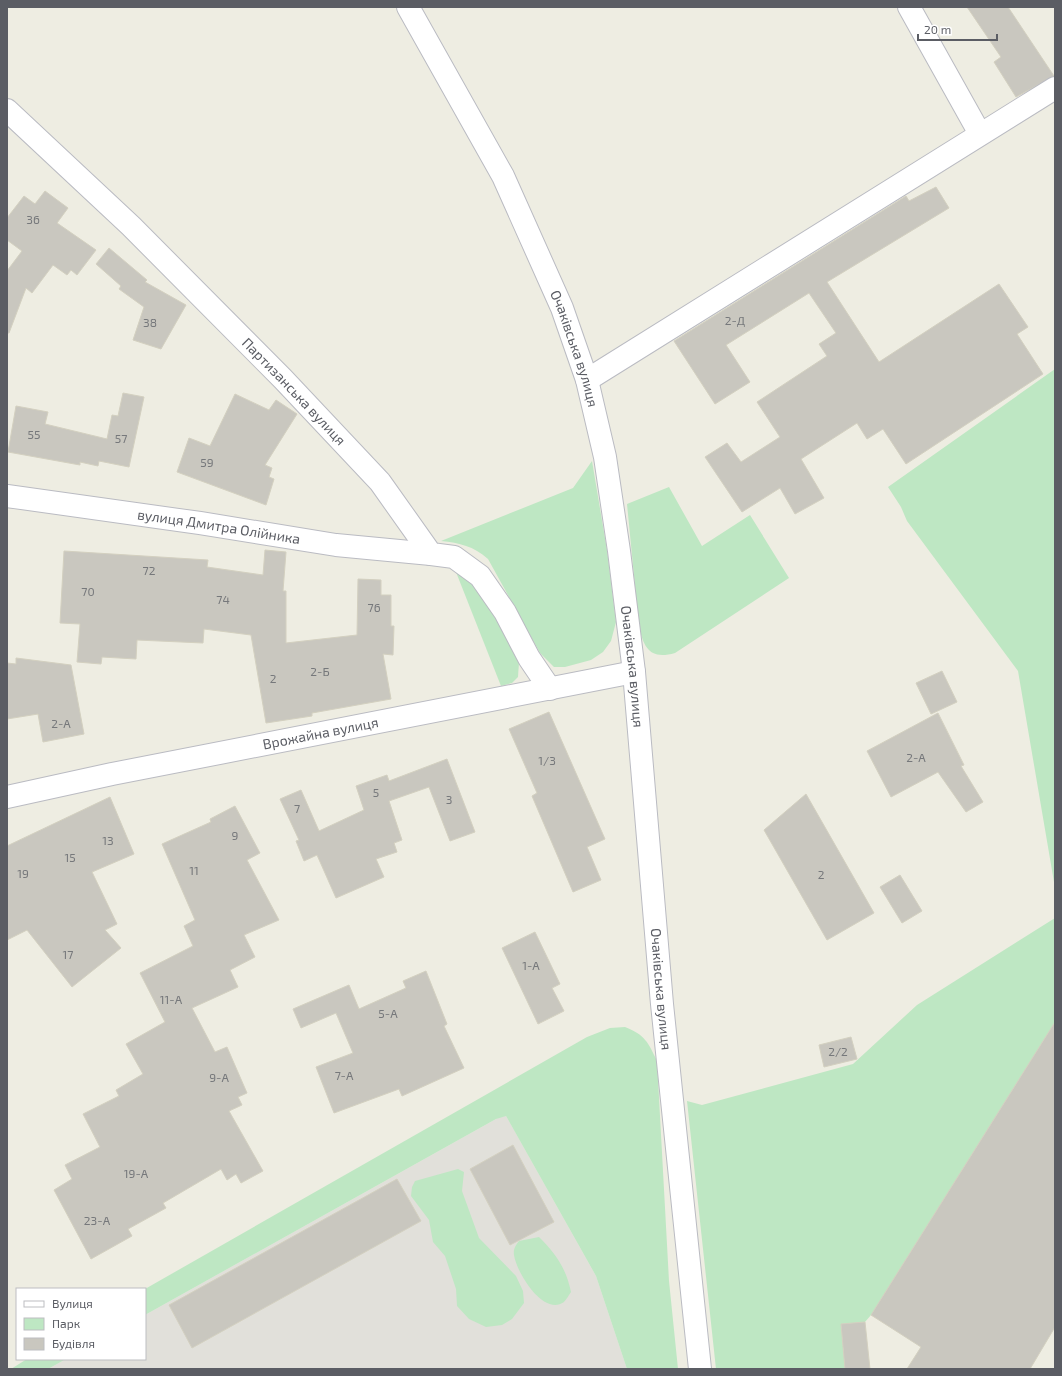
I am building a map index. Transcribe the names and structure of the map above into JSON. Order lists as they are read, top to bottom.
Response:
{
  "streets": {
    "street": [
      "Очаківська вулиця",
      "Партизанська вулиця",
      "вулиця Дмитра Олійника",
      "Врожайна вулиця"
    ]
  },
  "crossings": [
    ["Очаківська вулиця", "Врожайна вулиця"],
    ["Партизанська вулиця", "вулиця Дмитра Олійника"]
  ],
  "house_numbers": [
    "36",
    "2-Д",
    "38",
    "55",
    "57",
    "59",
    "72",
    "70",
    "74",
    "76",
    "2-Б",
    "2",
    "2-А",
    "2-А",
    "1/3",
    "5",
    "3",
    "7",
    "9",
    "13",
    "15",
    "11",
    "19",
    "2",
    "17",
    "1-А",
    "11-А",
    "5-А",
    "2/2",
    "7-А",
    "9-А",
    "19-А",
    "23-А"
  ],
  "legend": ["Вулиця", "Парк", "Будівля"],
  "scale_bar": "20 m"
}
